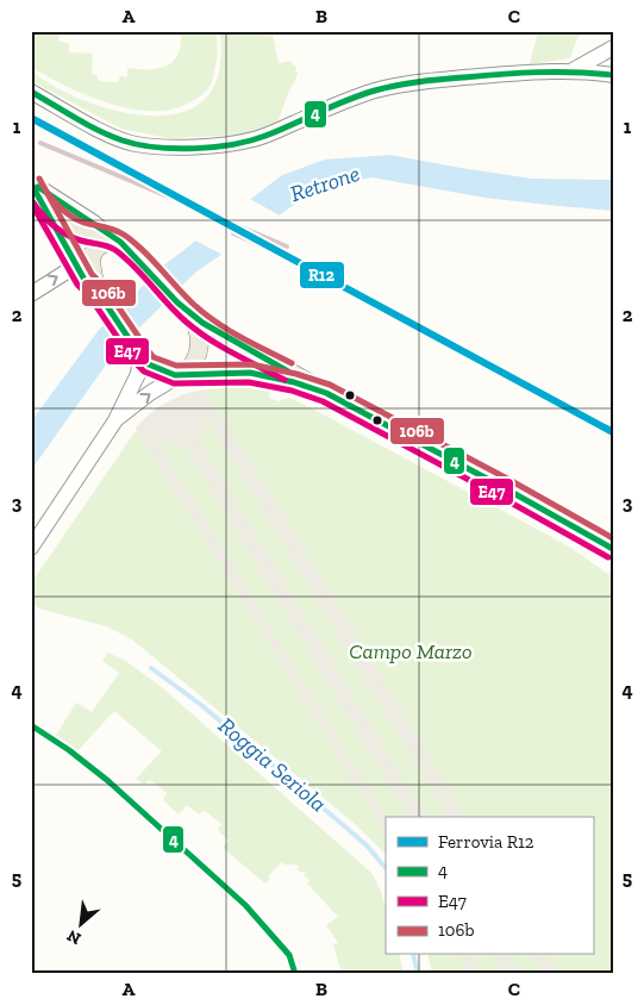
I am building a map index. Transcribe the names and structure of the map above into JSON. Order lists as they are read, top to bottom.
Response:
{
  "water": ["Retrone", "Roggia Seriola"],
  "parks": ["Campo Marzo"],
  "lines": [
    "transit line 4",
    "rail line R12",
    "transit line 106b",
    "transit line E47"
  ],
  "legend": [
    "Ferrovia R12",
    "4",
    "E47",
    "106b"
  ],
  "north": "bottom left",
  "grid": {
    "columns": ["A", "B", "C"],
    "rows": [
      "1",
      "2",
      "3",
      "4",
      "5"
    ]
  }
}
